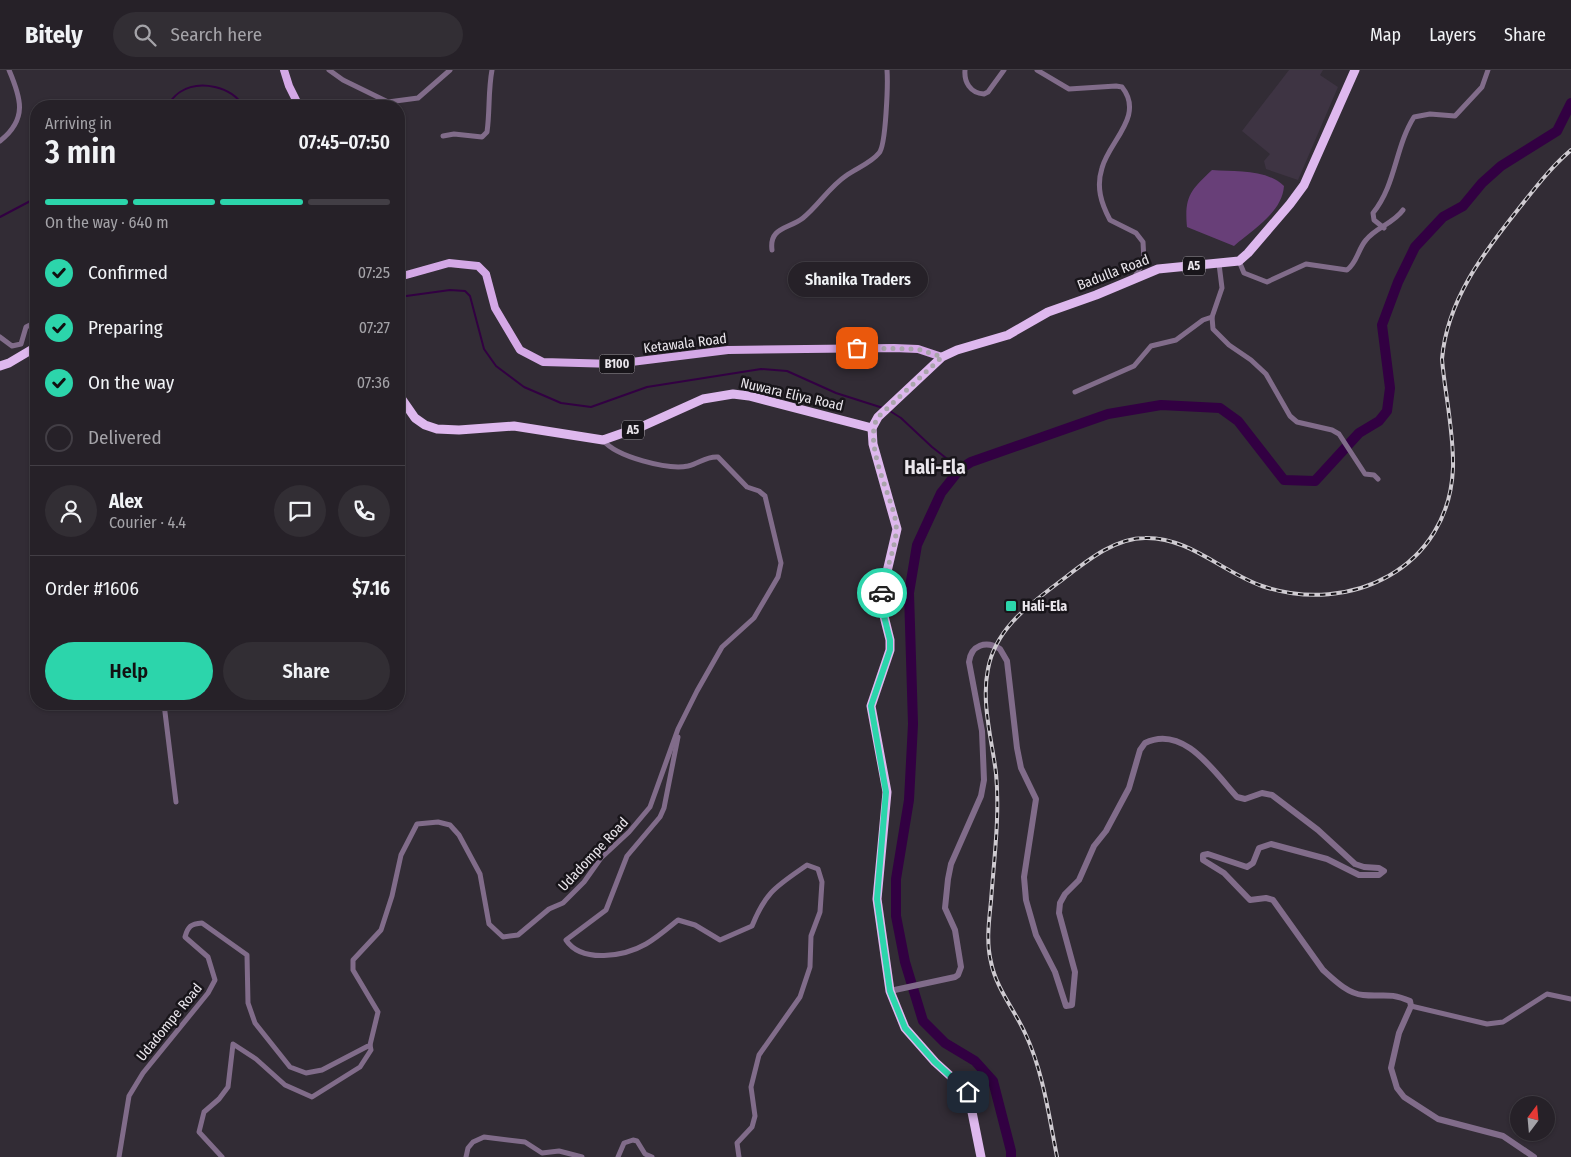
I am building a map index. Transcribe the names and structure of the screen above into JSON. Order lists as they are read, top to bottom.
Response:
{
  "streets": {
    "highway": ["A5", "Badulla Road", "Nuwara Eliya Road"],
    "main road": ["Ketawala Road", "B100"],
    "street": ["Udadompe Road"]
  },
  "crossings": [
    ["Badulla Road", "Ketawala Road"],
    ["Badulla Road", "Nuwara Eliya Road"],
    ["Nuwara Eliya Road", "Udadompe Road"]
  ],
  "districts": ["Hali-Ela"],
  "places": {
    "other": ["Shanika Traders"],
    "transit": ["Hali-Ela"]
  },
  "north": "top",
  "page": {
    "header": "Bitely",
    "search": "Search here",
    "nav": ["Map", "Layers", "Share"],
    "heading": ["3 min", "Arriving in", "07:45–07:50"],
    "panel": [
      "Alex",
      "Courier · 4.4",
      "Order #1606",
      "$7.16"
    ],
    "bar": "On the way · 640 m",
    "list": [
      ["Confirmed", "07:25"],
      ["Preparing", "07:27"],
      ["On the way", "07:36"],
      "Delivered"
    ],
    "bubble": "Shanika Traders",
    "buttons": ["Help", "Share"]
  }
}
